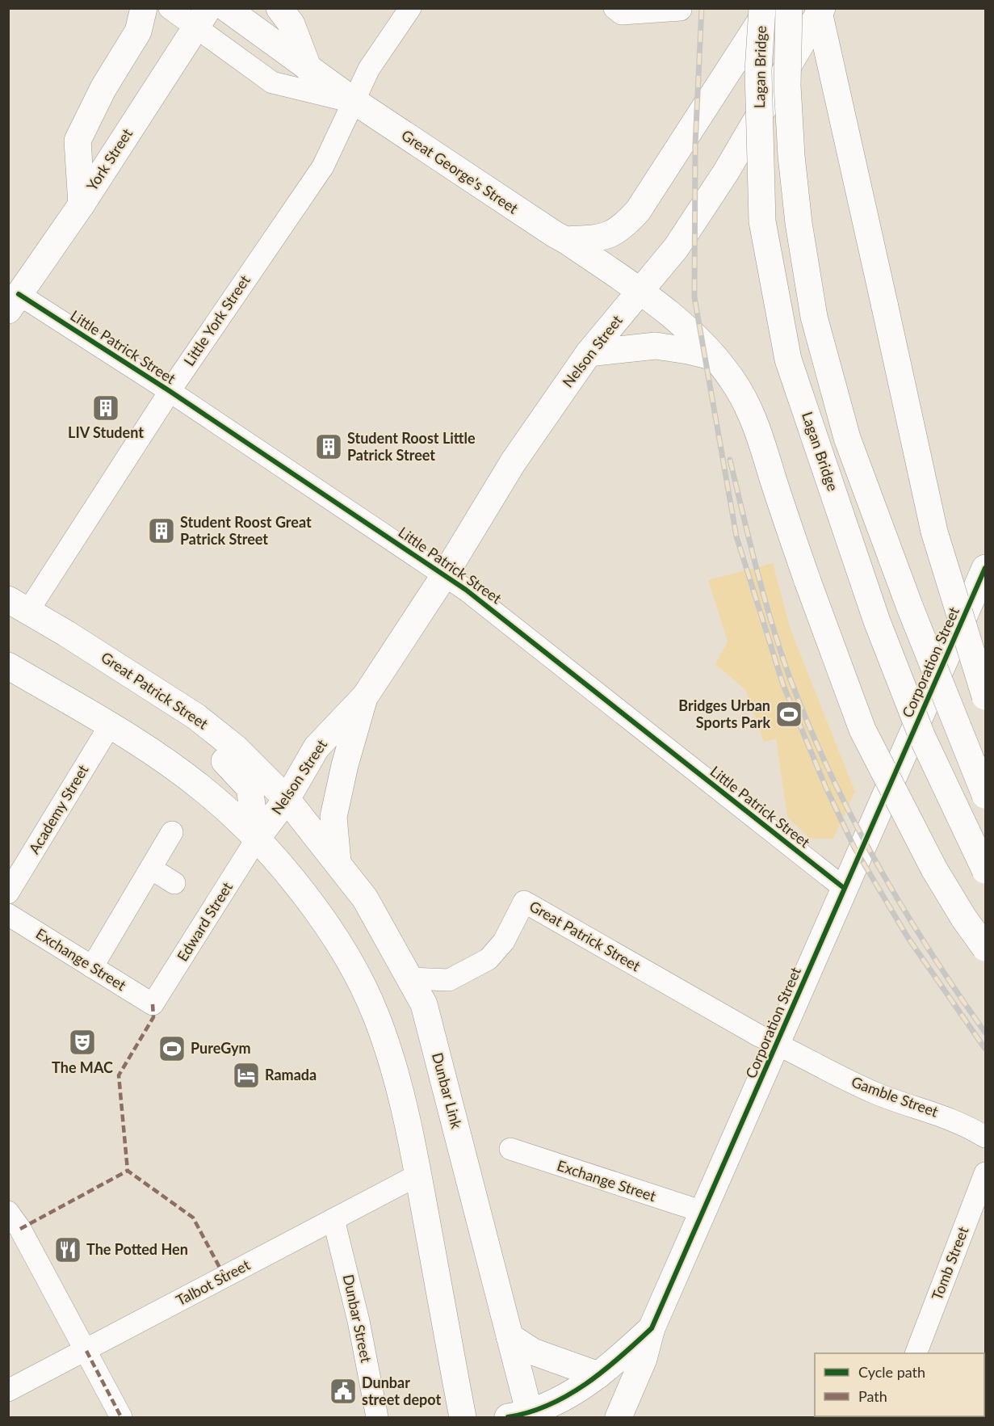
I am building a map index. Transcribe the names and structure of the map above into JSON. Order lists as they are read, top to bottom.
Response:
{
  "streets": {
    "main road": [
      "Lagan Bridge",
      "York Street",
      "Great George's Street",
      "Nelson Street",
      "Corporation Street",
      "Great Patrick Street",
      "Dunbar Link"
    ],
    "street": [
      "Little York Street",
      "Little Patrick Street",
      "Academy Street",
      "Edward Street",
      "Exchange Street",
      "Gamble Street",
      "Tomb Street",
      "Talbot Street",
      "Dunbar Street"
    ]
  },
  "crossings": [
    ["York Street", "Great George's Street"],
    ["York Street", "Little Patrick Street"],
    ["Great George's Street", "Little York Street"],
    ["Great George's Street", "Nelson Street"],
    ["Little York Street", "Little Patrick Street"],
    ["Little York Street", "Great Patrick Street"],
    ["Little Patrick Street", "Nelson Street"],
    ["Little Patrick Street", "Corporation Street"],
    ["Nelson Street", "Great Patrick Street"],
    ["Nelson Street", "Edward Street"],
    ["Nelson Street", "Dunbar Link"],
    ["Corporation Street", "Great Patrick Street"],
    ["Corporation Street", "Exchange Street"],
    ["Corporation Street", "Dunbar Link"],
    ["Corporation Street", "Gamble Street"],
    ["Great Patrick Street", "Dunbar Link"],
    ["Great Patrick Street", "Gamble Street"],
    ["Edward Street", "Exchange Street"],
    ["Talbot Street", "Dunbar Street"]
  ],
  "places": {
    "building": ["LIV Student", "Student Roost Little Patrick Street", "Student Roost Great Patrick Street"],
    "sports": ["Bridges Urban Sports Park", "PureGym"],
    "theatre": ["The MAC"],
    "hotel": ["Ramada"],
    "restaurant": ["The Potted Hen"],
    "public building": ["Dunbar street depot"]
  },
  "legend": ["Cycle path", "Path"]
}
